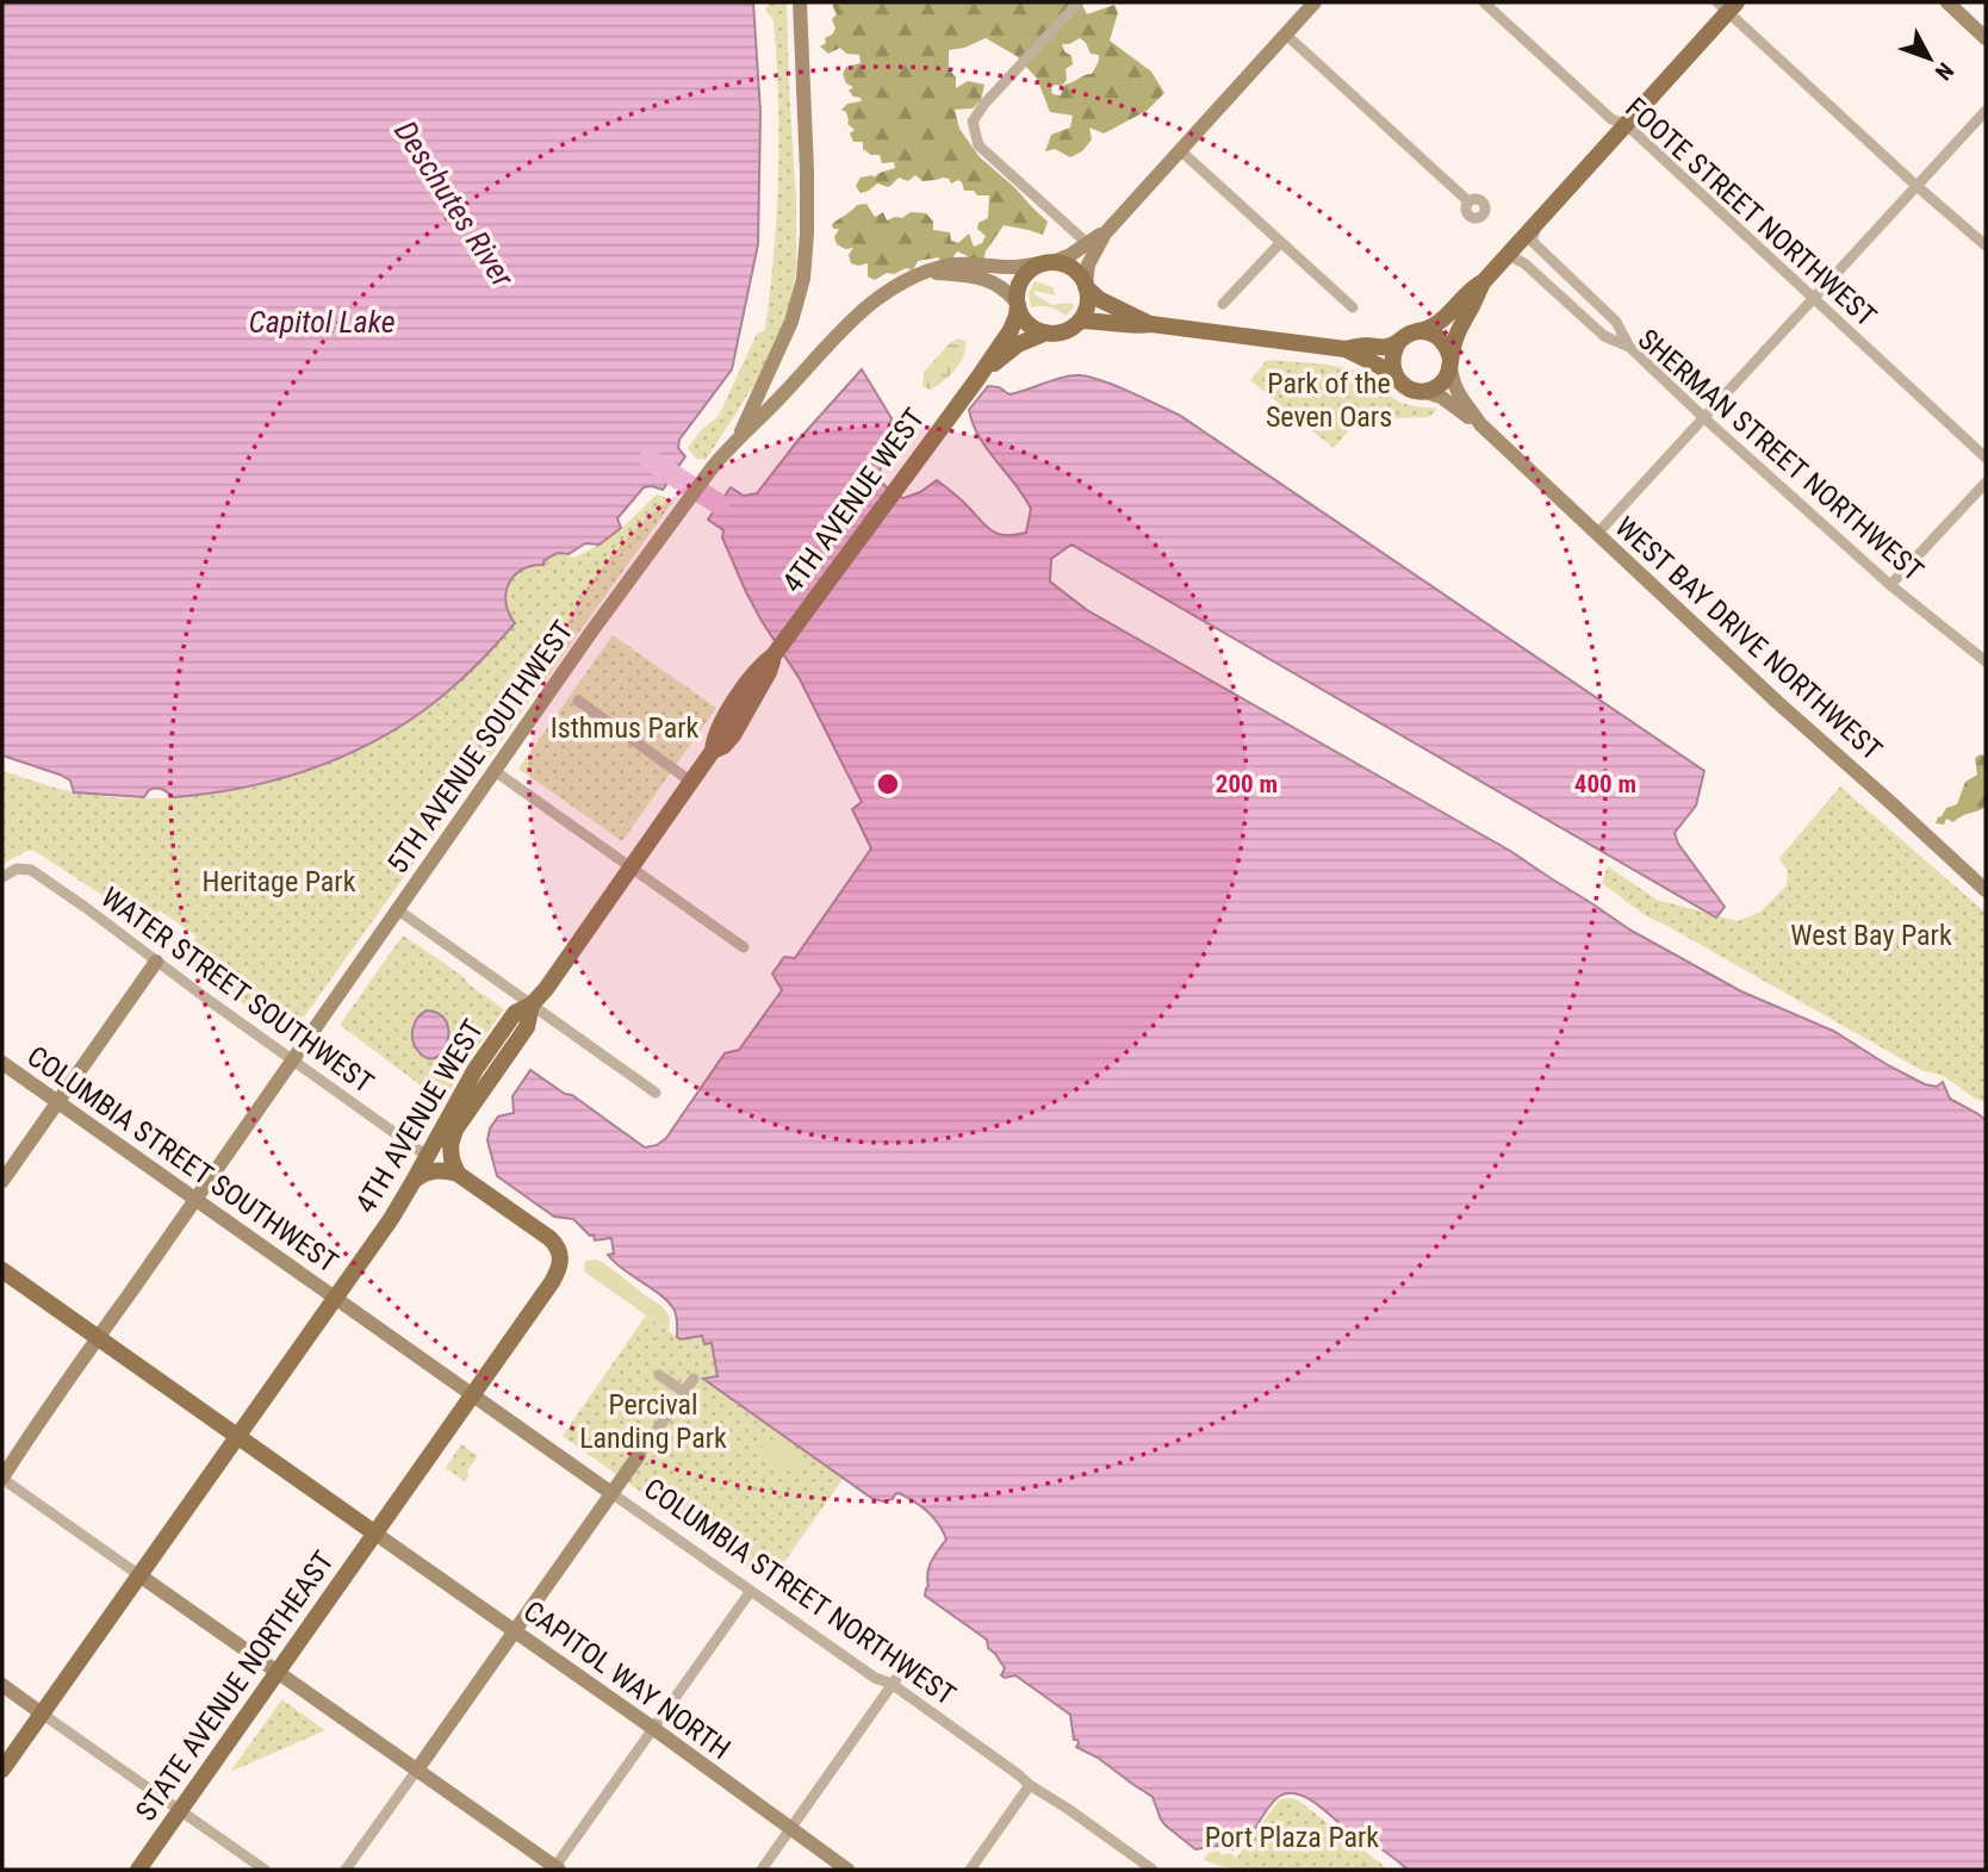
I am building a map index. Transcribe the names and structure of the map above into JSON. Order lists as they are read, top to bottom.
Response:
{
  "streets": {
    "main road": ["4TH AVENUE WEST", "STATE AVENUE NORTHEAST"],
    "street": [
      "FOOTE STREET NORTHWEST",
      "SHERMAN STREET NORTHWEST",
      "WEST BAY DRIVE NORTHWEST",
      "5TH AVENUE SOUTHWEST",
      "WATER STREET SOUTHWEST",
      "COLUMBIA STREET SOUTHWEST",
      "COLUMBIA STREET NORTHWEST",
      "CAPITOL WAY NORTH"
    ]
  },
  "crossings": [
    ["4TH AVENUE WEST", "WATER STREET SOUTHWEST"],
    ["4TH AVENUE WEST", "COLUMBIA STREET SOUTHWEST"],
    ["4TH AVENUE WEST", "COLUMBIA STREET NORTHWEST"],
    ["5TH AVENUE SOUTHWEST", "WATER STREET SOUTHWEST"],
    ["5TH AVENUE SOUTHWEST", "COLUMBIA STREET SOUTHWEST"],
    ["COLUMBIA STREET SOUTHWEST", "COLUMBIA STREET NORTHWEST"],
    ["COLUMBIA STREET NORTHWEST", "STATE AVENUE NORTHEAST"],
    ["CAPITOL WAY NORTH", "STATE AVENUE NORTHEAST"]
  ],
  "water": ["Deschutes River", "Capitol Lake"],
  "parks": [
    "Park of the Seven Oars",
    "Isthmus Park",
    "Heritage Park",
    "West Bay Park",
    "Percival Landing Park",
    "Port Plaza Park"
  ],
  "north": "bottom right",
  "rings": ["200 m", "400 m"]
}
